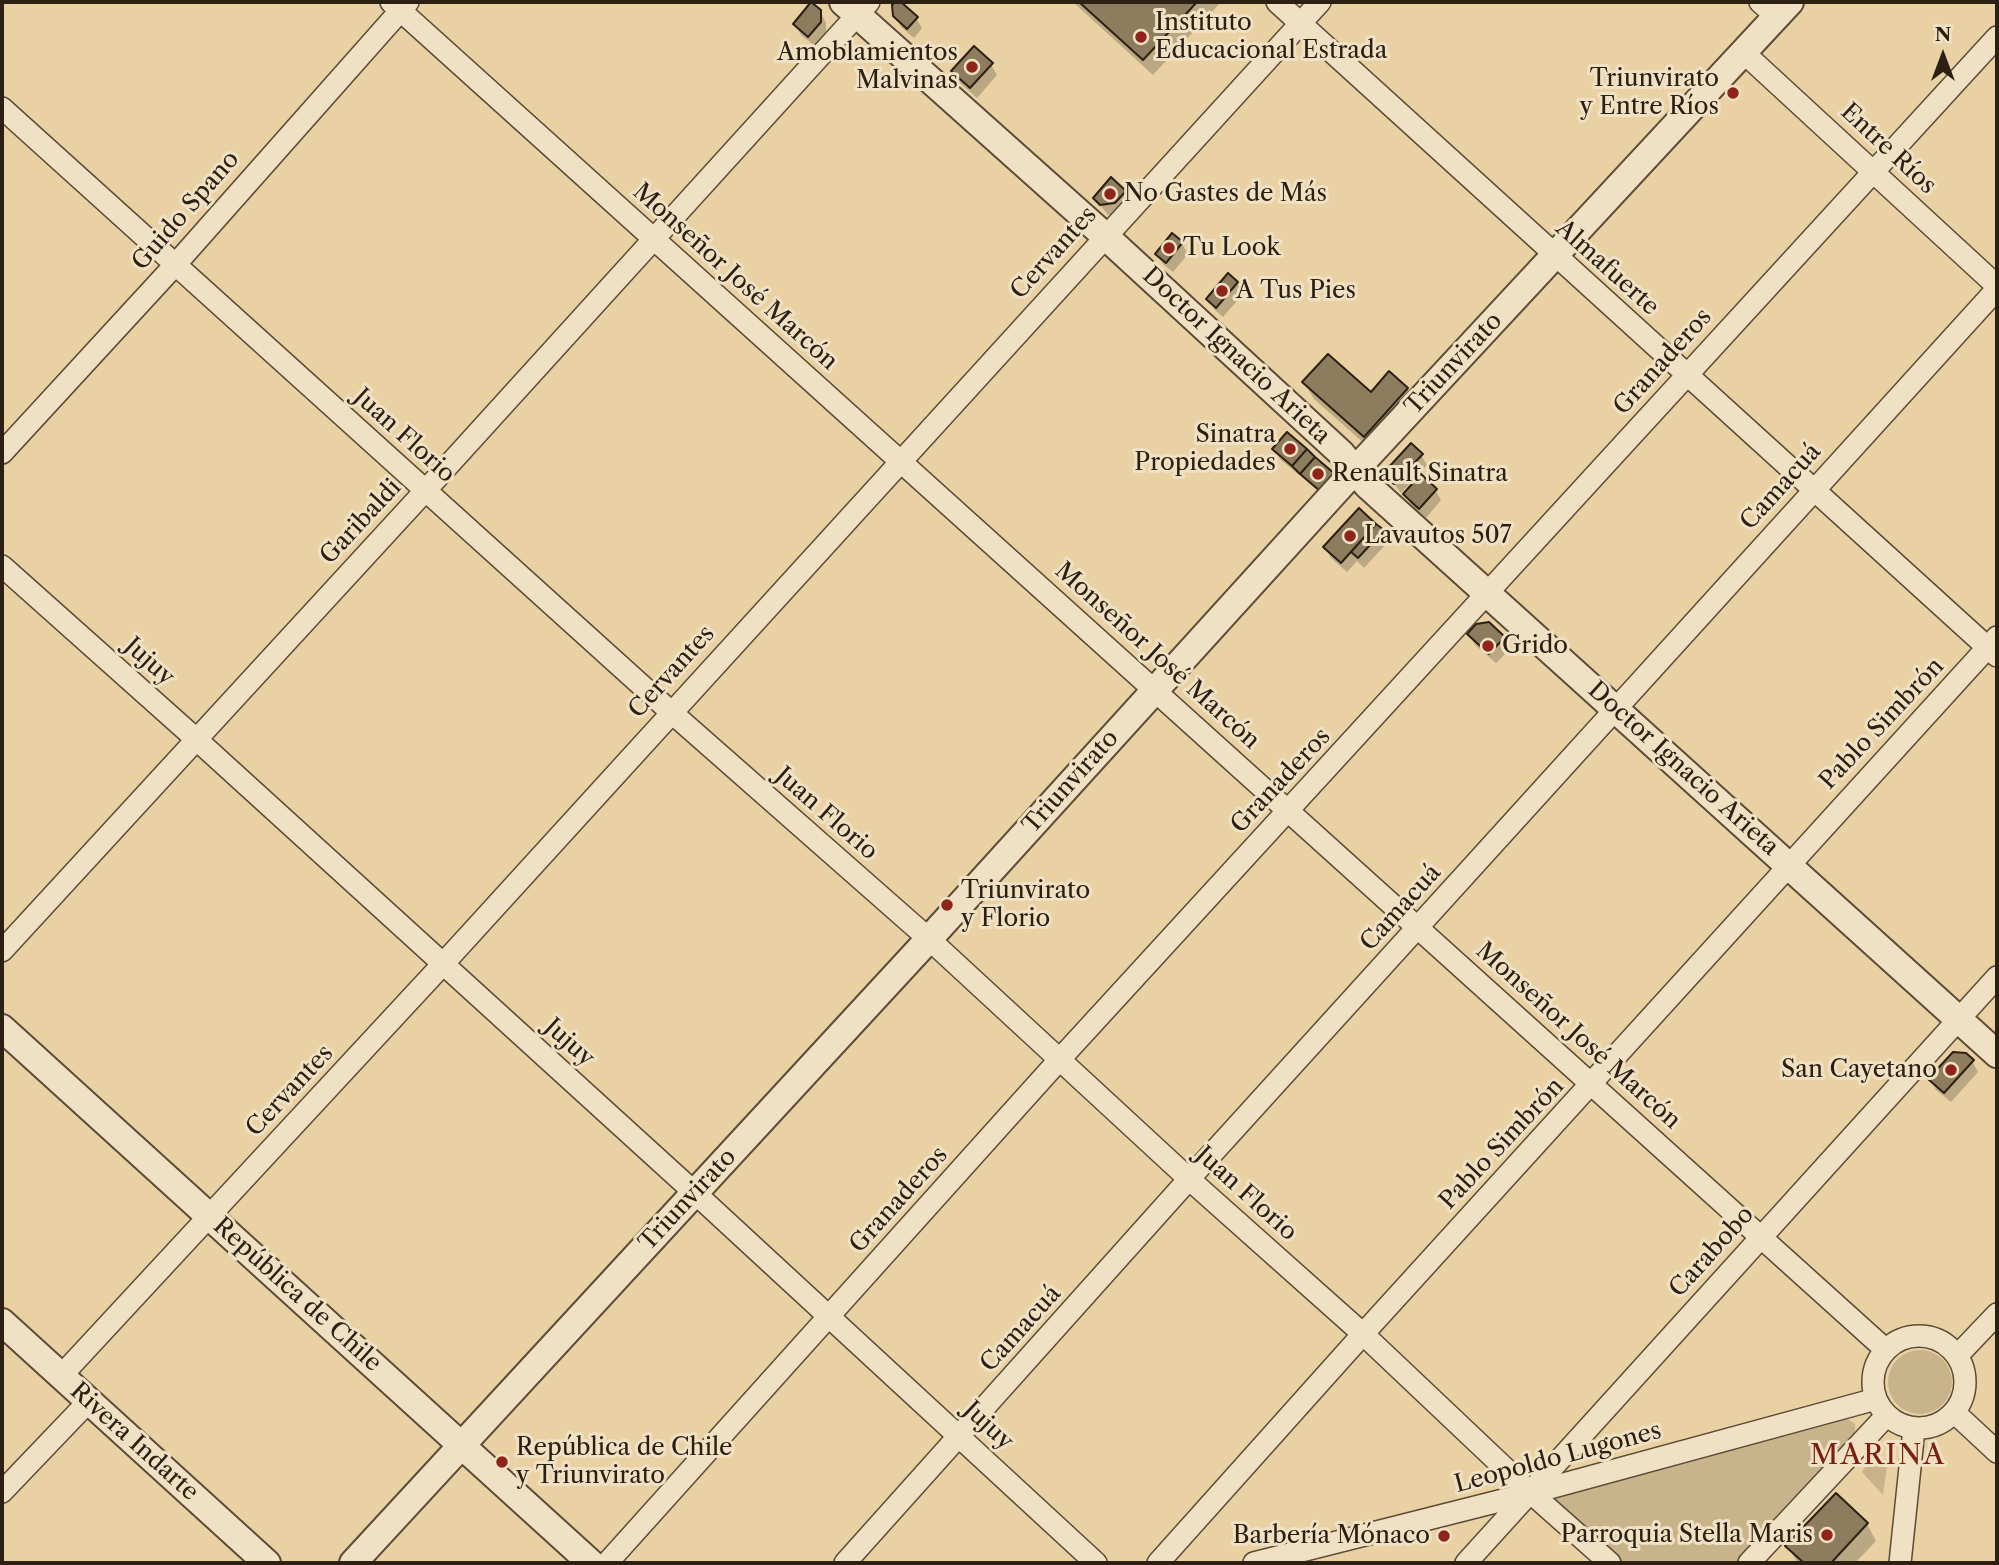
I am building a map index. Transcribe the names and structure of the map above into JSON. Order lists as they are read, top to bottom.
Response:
{
  "streets": {
    "street": [
      "Entre Ríos",
      "Guido Spano",
      "Cervantes",
      "Almafuerte",
      "Monseñor José Marcón",
      "Doctor Ignacio Arieta",
      "Granaderos",
      "Triunvirato",
      "Juan Florio",
      "Camacuá",
      "Garibaldi",
      "Jujuy",
      "Pablo Simbrón",
      "Carabobo",
      "República de Chile",
      "Rivera Indarte",
      "Leopoldo Lugones"
    ]
  },
  "crossings": [
    ["Entre Ríos", "Granaderos"],
    ["Entre Ríos", "Triunvirato"],
    ["Entre Ríos", "Camacuá"],
    ["Guido Spano", "Monseñor José Marcón"],
    ["Guido Spano", "Juan Florio"],
    ["Cervantes", "Almafuerte"],
    ["Cervantes", "Monseñor José Marcón"],
    ["Cervantes", "Doctor Ignacio Arieta"],
    ["Cervantes", "Juan Florio"],
    ["Cervantes", "Jujuy"],
    ["Cervantes", "República de Chile"],
    ["Cervantes", "Rivera Indarte"],
    ["Almafuerte", "Granaderos"],
    ["Almafuerte", "Triunvirato"],
    ["Almafuerte", "Camacuá"],
    ["Almafuerte", "Pablo Simbrón"],
    ["Monseñor José Marcón", "Granaderos"],
    ["Monseñor José Marcón", "Triunvirato"],
    ["Monseñor José Marcón", "Camacuá"],
    ["Monseñor José Marcón", "Garibaldi"],
    ["Monseñor José Marcón", "Pablo Simbrón"],
    ["Monseñor José Marcón", "Carabobo"],
    ["Monseñor José Marcón", "Leopoldo Lugones"],
    ["Doctor Ignacio Arieta", "Granaderos"],
    ["Doctor Ignacio Arieta", "Triunvirato"],
    ["Doctor Ignacio Arieta", "Camacuá"],
    ["Doctor Ignacio Arieta", "Garibaldi"],
    ["Doctor Ignacio Arieta", "Pablo Simbrón"],
    ["Doctor Ignacio Arieta", "Carabobo"],
    ["Granaderos", "Juan Florio"],
    ["Granaderos", "Jujuy"],
    ["Triunvirato", "Juan Florio"],
    ["Triunvirato", "Jujuy"],
    ["Triunvirato", "República de Chile"],
    ["Juan Florio", "Camacuá"],
    ["Juan Florio", "Garibaldi"],
    ["Juan Florio", "Pablo Simbrón"],
    ["Juan Florio", "Carabobo"],
    ["Juan Florio", "Leopoldo Lugones"],
    ["Camacuá", "Jujuy"],
    ["Garibaldi", "Jujuy"],
    ["Carabobo", "Leopoldo Lugones"]
  ],
  "districts": ["MARINA"],
  "places": [
    "Instituto Educacional Estrada",
    "Amoblamientos Malvinas",
    "Triunvirato y Entre Ríos",
    "No Gastes de Más",
    "Tu Look",
    "A Tus Pies",
    "Sinatra Propiedades",
    "Renault Sinatra",
    "Lavautos 507",
    "Grido",
    "Triunvirato y Florio",
    "San Cayetano",
    "República de Chile y Triunvirato",
    "Parroquia Stella Maris",
    "Barbería Mónaco"
  ],
  "north": "top"
}
